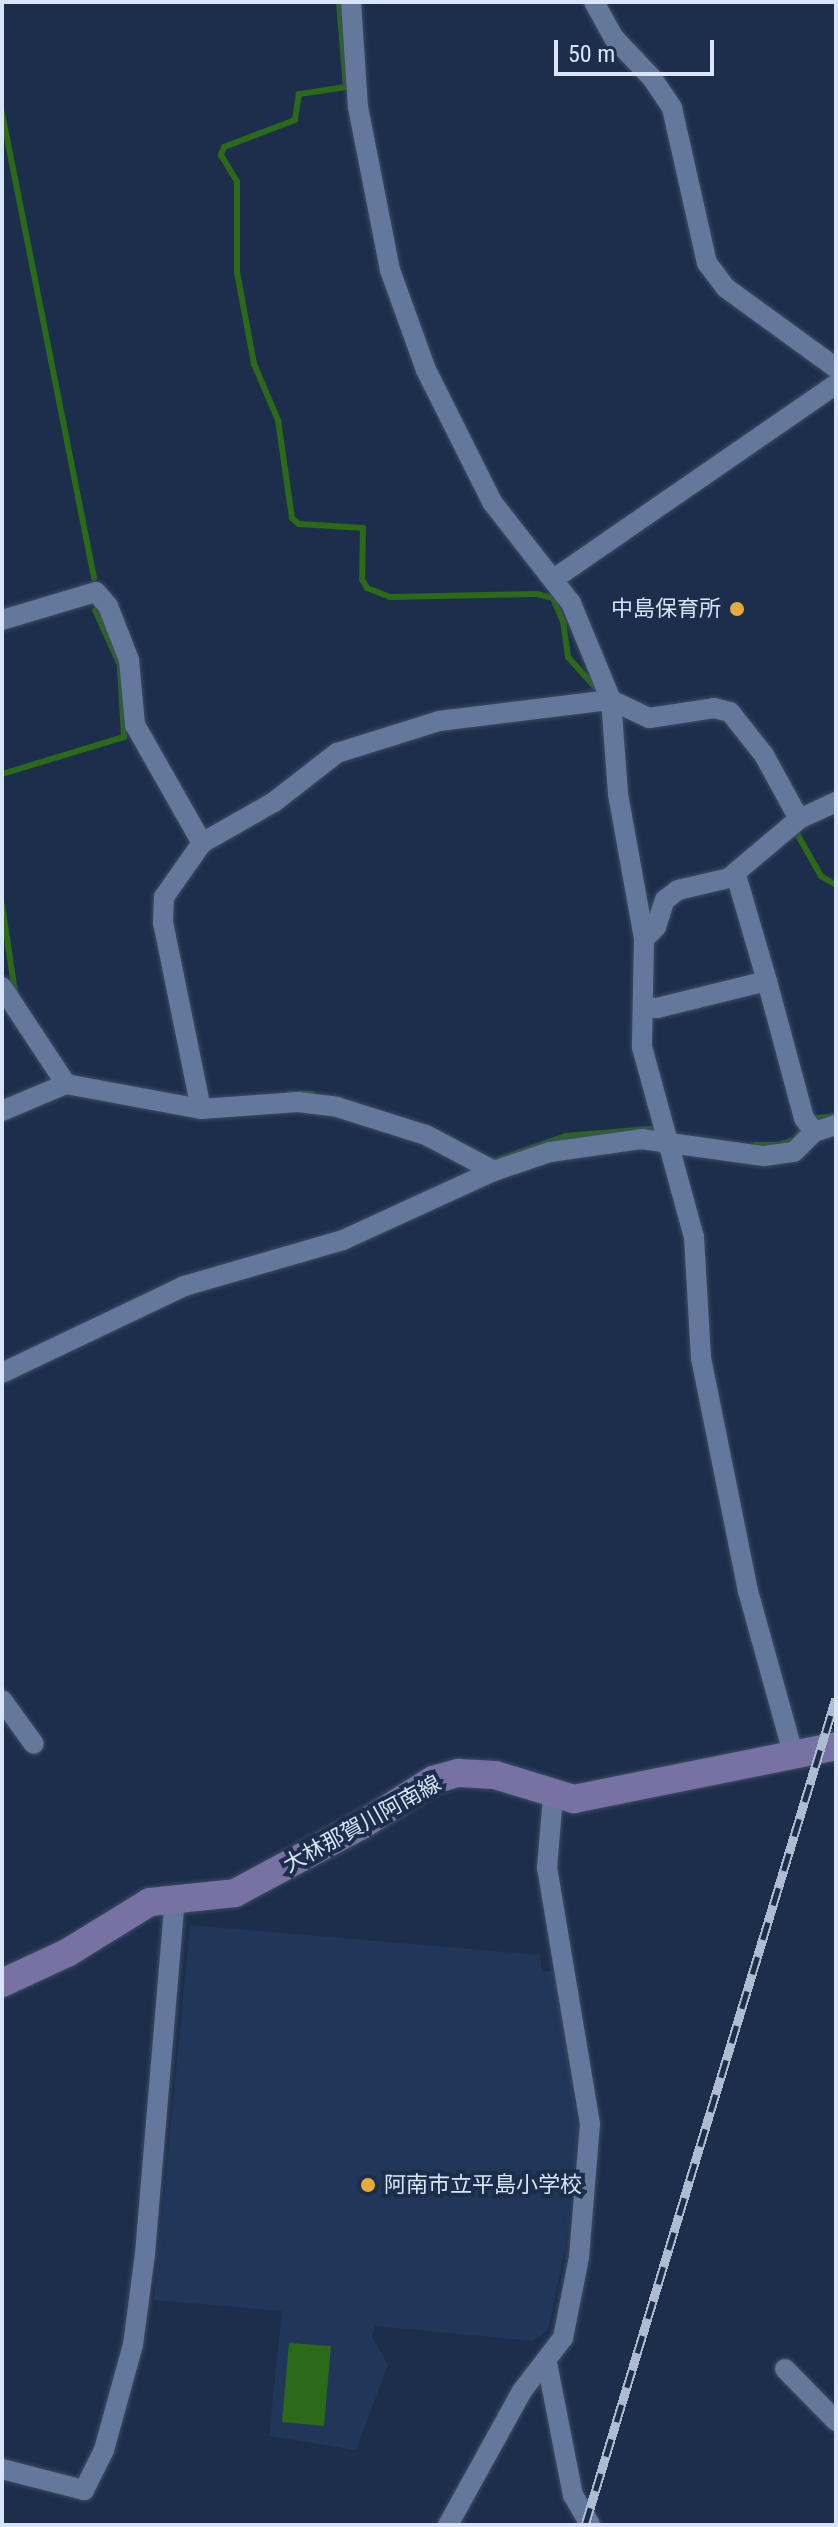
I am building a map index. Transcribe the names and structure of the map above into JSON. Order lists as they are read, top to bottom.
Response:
{
  "streets": {
    "main road": ["大林那賀川阿南線"]
  },
  "places": ["中島保育所", "阿南市立平島小学校"],
  "scale_bar": "50 m"
}
